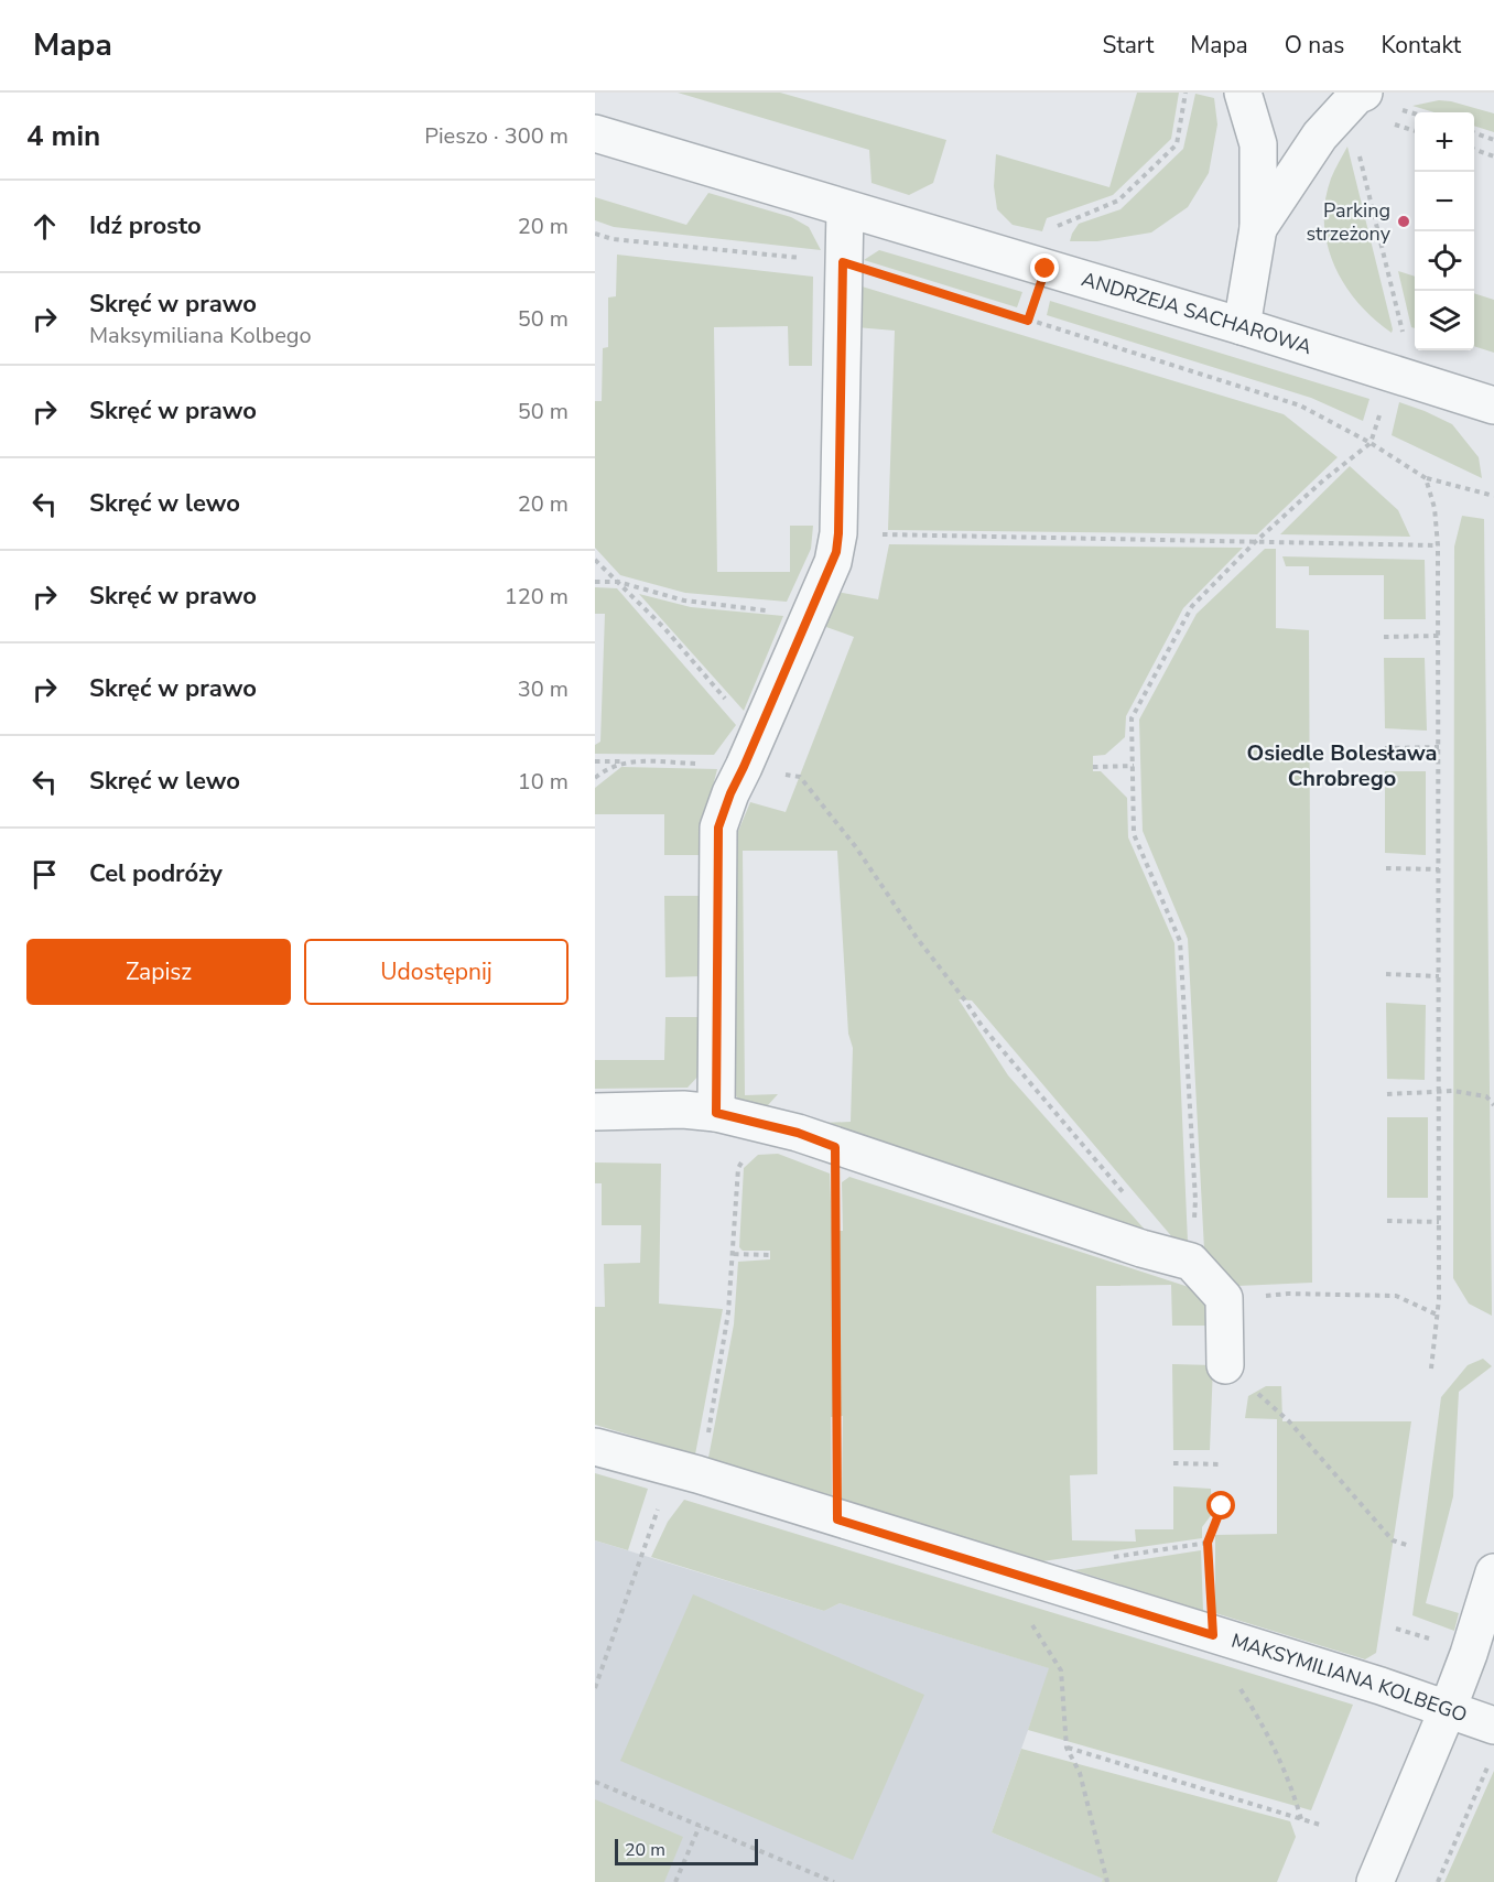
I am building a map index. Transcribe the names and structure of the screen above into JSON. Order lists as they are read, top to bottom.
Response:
{
  "streets": {
    "street": ["ANDRZEJA SACHAROWA", "MAKSYMILIANA KOLBEGO"]
  },
  "districts": ["Osiedle Bolesława Chrobrego"],
  "places": ["Parking strzeżony"],
  "scale_bar": "20 m",
  "page": {
    "header": "Mapa",
    "nav": [
      "Start",
      "Mapa",
      "O nas",
      "Kontakt"
    ],
    "heading": ["4 min", "Pieszo · 300 m"],
    "map_buttons": ["+", "−"],
    "list": [
      ["Idź prosto", "20 m"],
      ["Skręć w prawo", "Maksymiliana Kolbego", "50 m"],
      ["Skręć w prawo", "50 m"],
      ["Skręć w lewo", "20 m"],
      ["Skręć w prawo", "120 m"],
      ["Skręć w prawo", "30 m"],
      ["Skręć w lewo", "10 m"],
      "Cel podróży"
    ],
    "buttons": ["Zapisz", "Udostępnij"],
    "scale": "20 m"
  }
}
